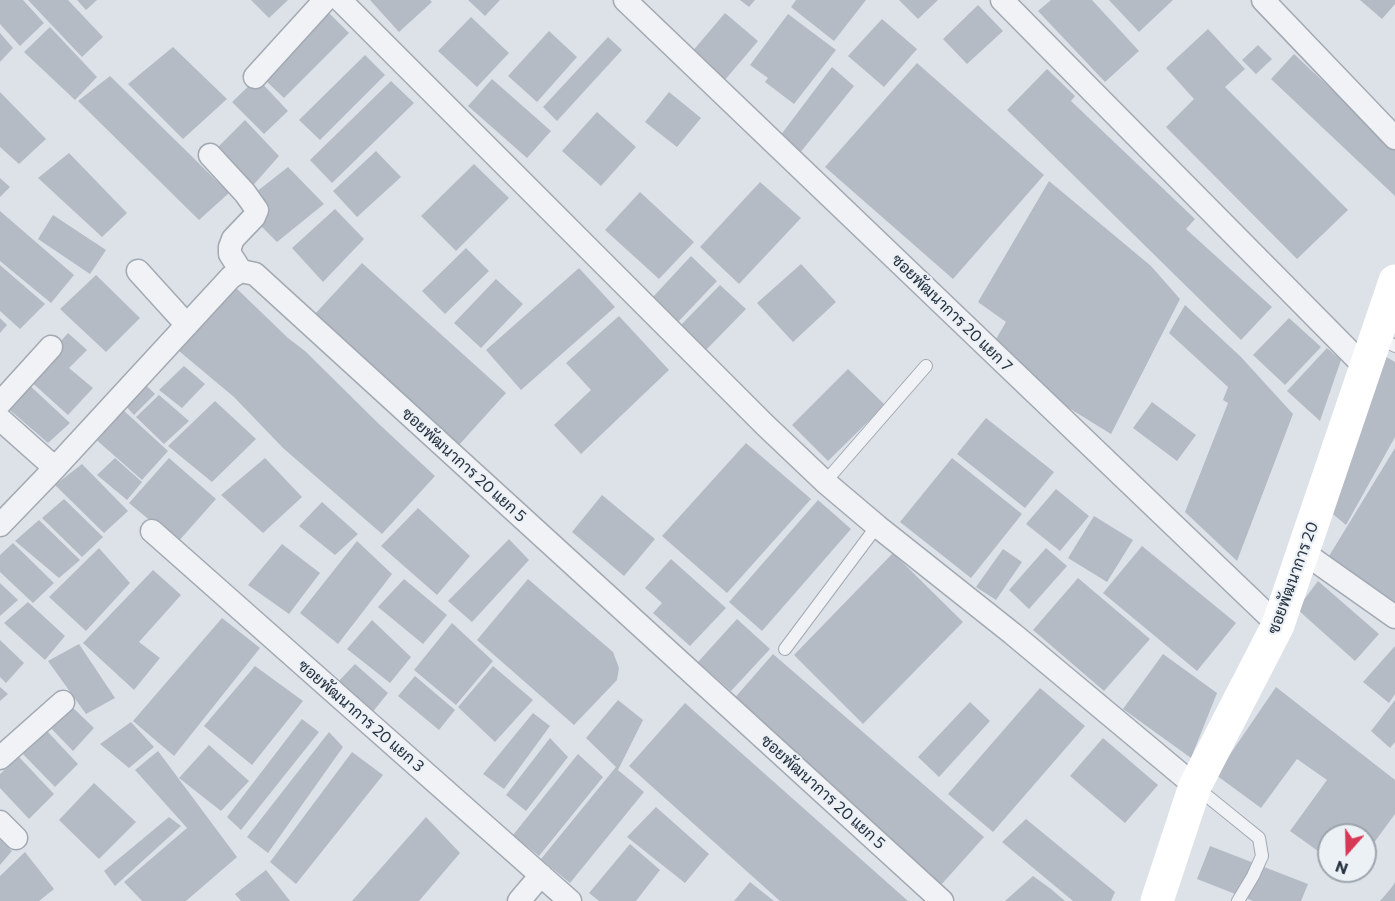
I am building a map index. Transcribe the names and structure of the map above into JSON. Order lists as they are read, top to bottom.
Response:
{
  "streets": {
    "street": [
      "ซอยพัฒนาการ 20 แยก 7",
      "ซอยพัฒนาการ 20 แยก 5",
      "ซอยพัฒนาการ 20",
      "ซอยพัฒนาการ 20 แยก 3"
    ]
  },
  "crossings": [
    ["ซอยพัฒนาการ 20 แยก 7", "ซอยพัฒนาการ 20"]
  ],
  "north": "bottom"
}
